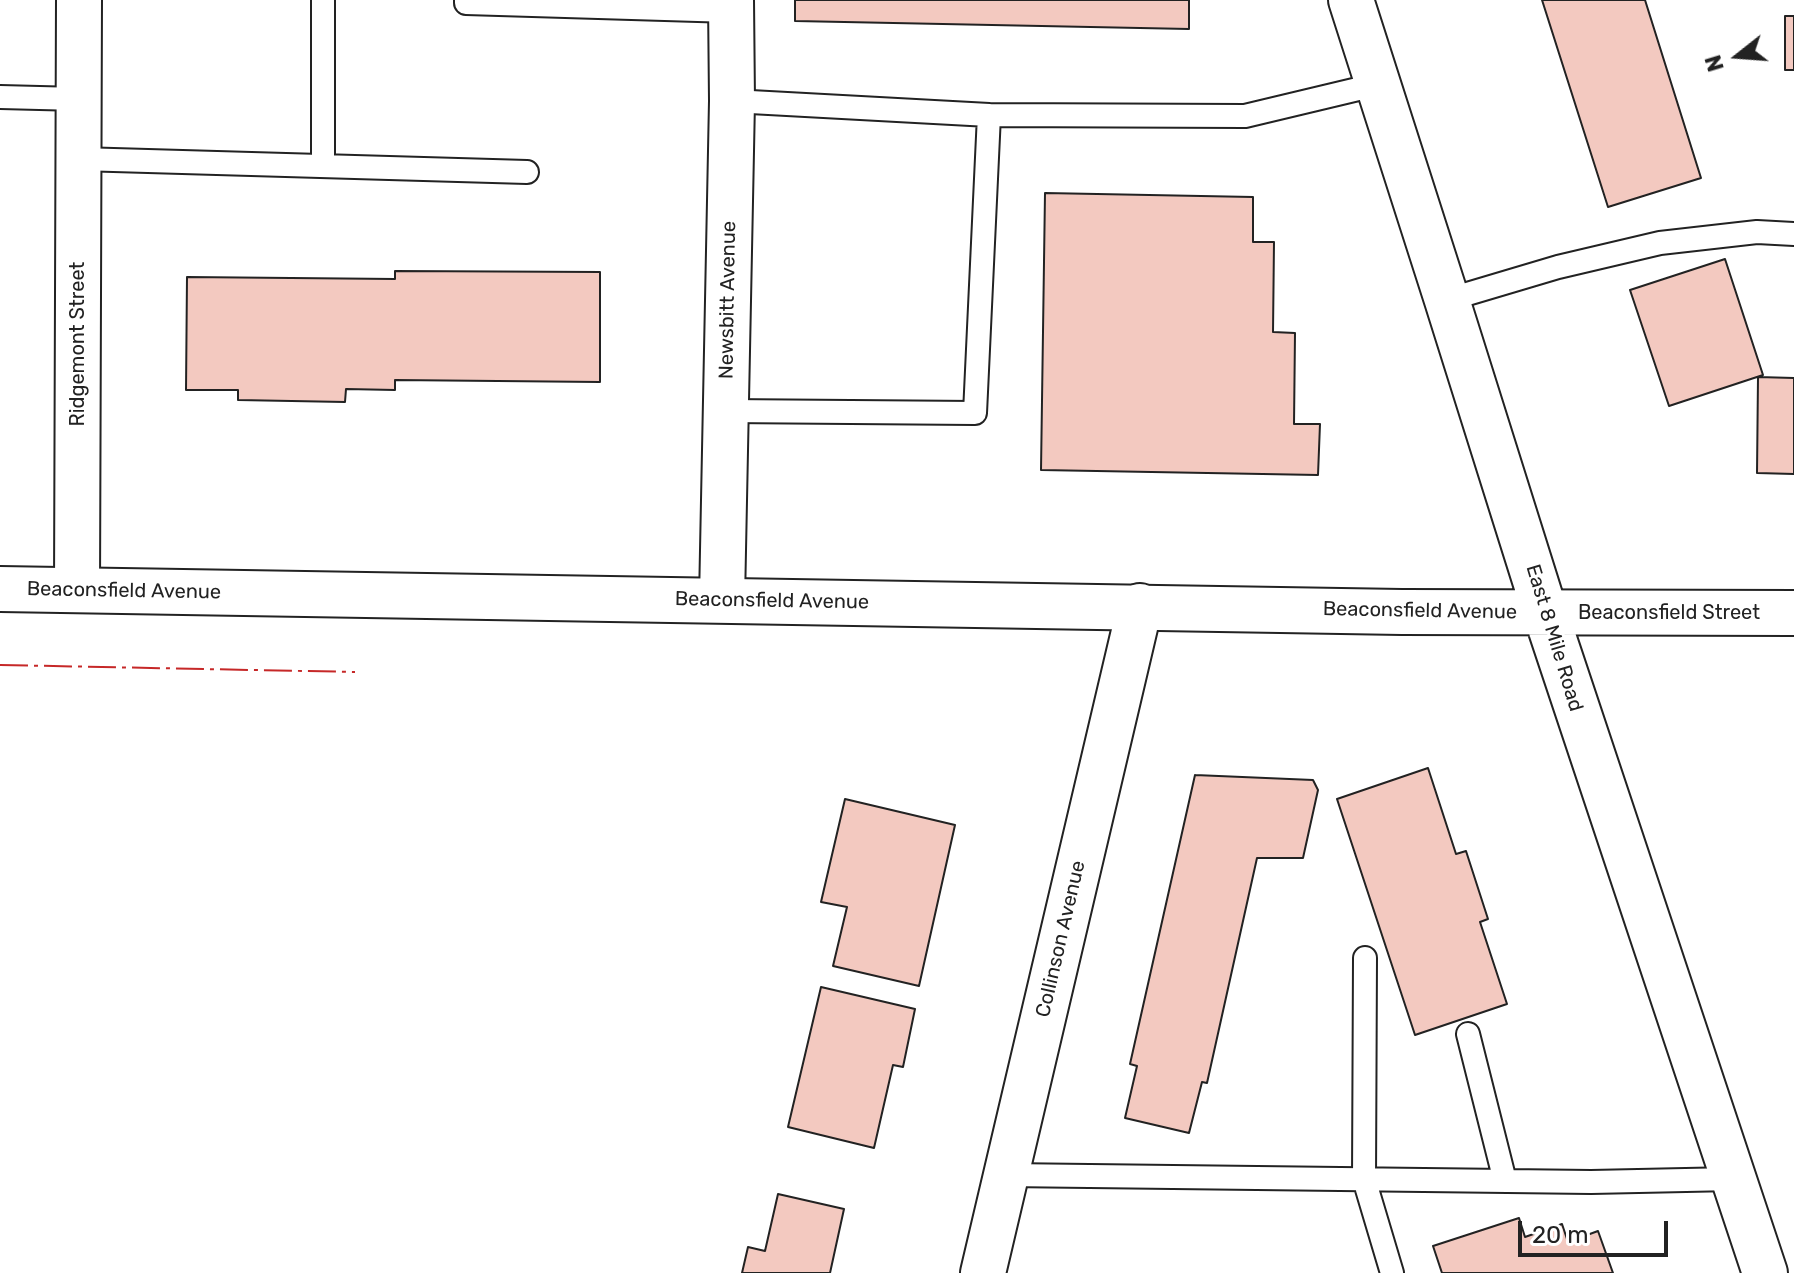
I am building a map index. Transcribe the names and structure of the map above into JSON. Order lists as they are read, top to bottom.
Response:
{
  "streets": {
    "street": [
      "Newsbitt Avenue",
      "Ridgemont Street",
      "Beaconsfield Avenue",
      "Beaconsfield Street",
      "East 8 Mile Road",
      "Collinson Avenue"
    ]
  },
  "crossings": [
    ["Newsbitt Avenue", "Beaconsfield Avenue"],
    ["Ridgemont Street", "Beaconsfield Avenue"],
    ["Beaconsfield Avenue", "Beaconsfield Street"],
    ["Beaconsfield Avenue", "East 8 Mile Road"],
    ["Beaconsfield Avenue", "Collinson Avenue"],
    ["Beaconsfield Street", "East 8 Mile Road"]
  ],
  "scale_bar": "20 m",
  "north": "left"
}
